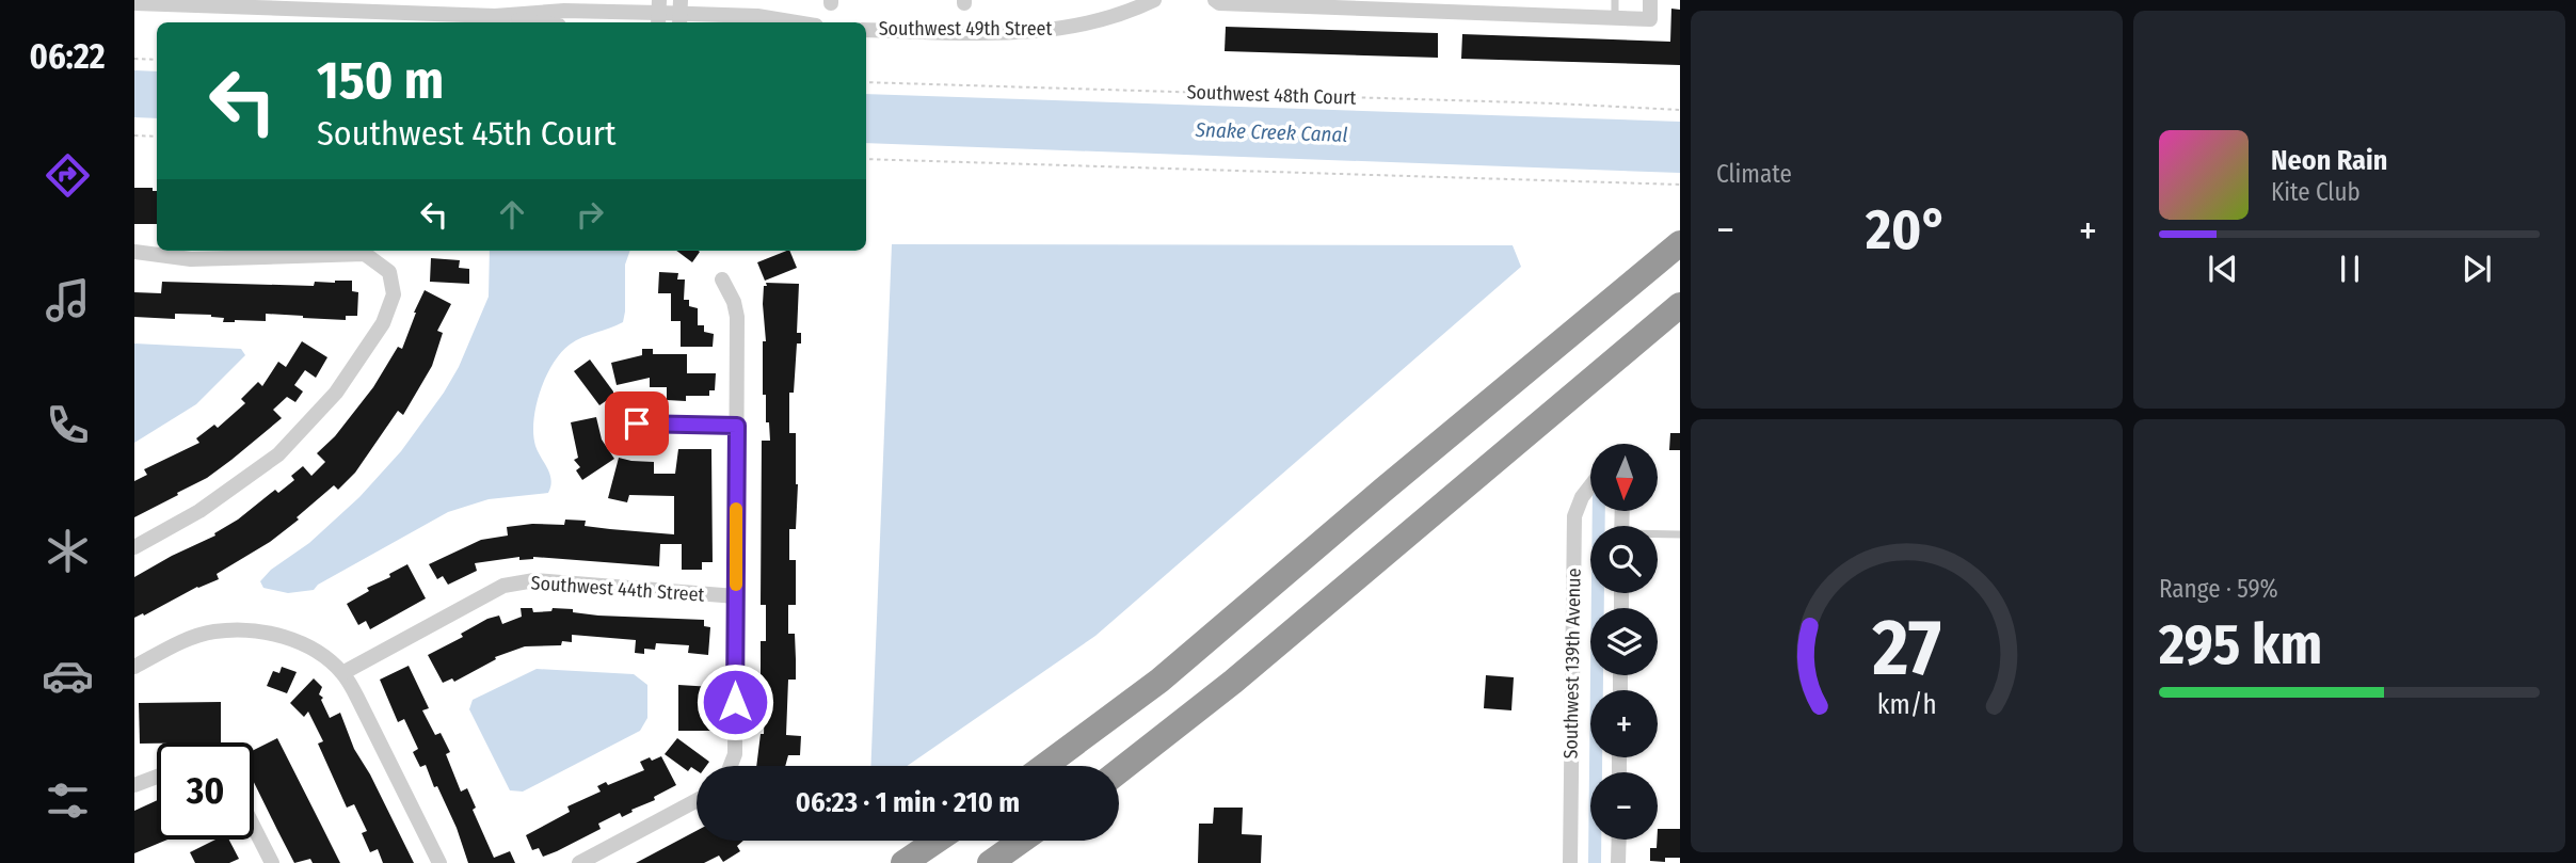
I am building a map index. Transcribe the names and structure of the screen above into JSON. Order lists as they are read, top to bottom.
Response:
{
  "streets": {
    "street": ["Southwest 49th Street", "Southwest 44th Street", "Southwest 139th Avenue"],
    "path": ["Southwest 48th Court"]
  },
  "water": ["Snake Creek Canal"],
  "north": "bottom",
  "page": {
    "tabs": "06:22",
    "tile": [
      "Climate",
      ["Range · 59%", "295 km"]
    ],
    "turn": ["150 m", "Southwest 45th Court"],
    "song": ["Neon Rain", "Kite Club"],
    "heat": ["−", "20°", "+"],
    "map_buttons": ["+", "−"],
    "limit": "30",
    "trip": "06:23 · 1 min · 210 m",
    "gauge": ["27", "km/h"]
  }
}
